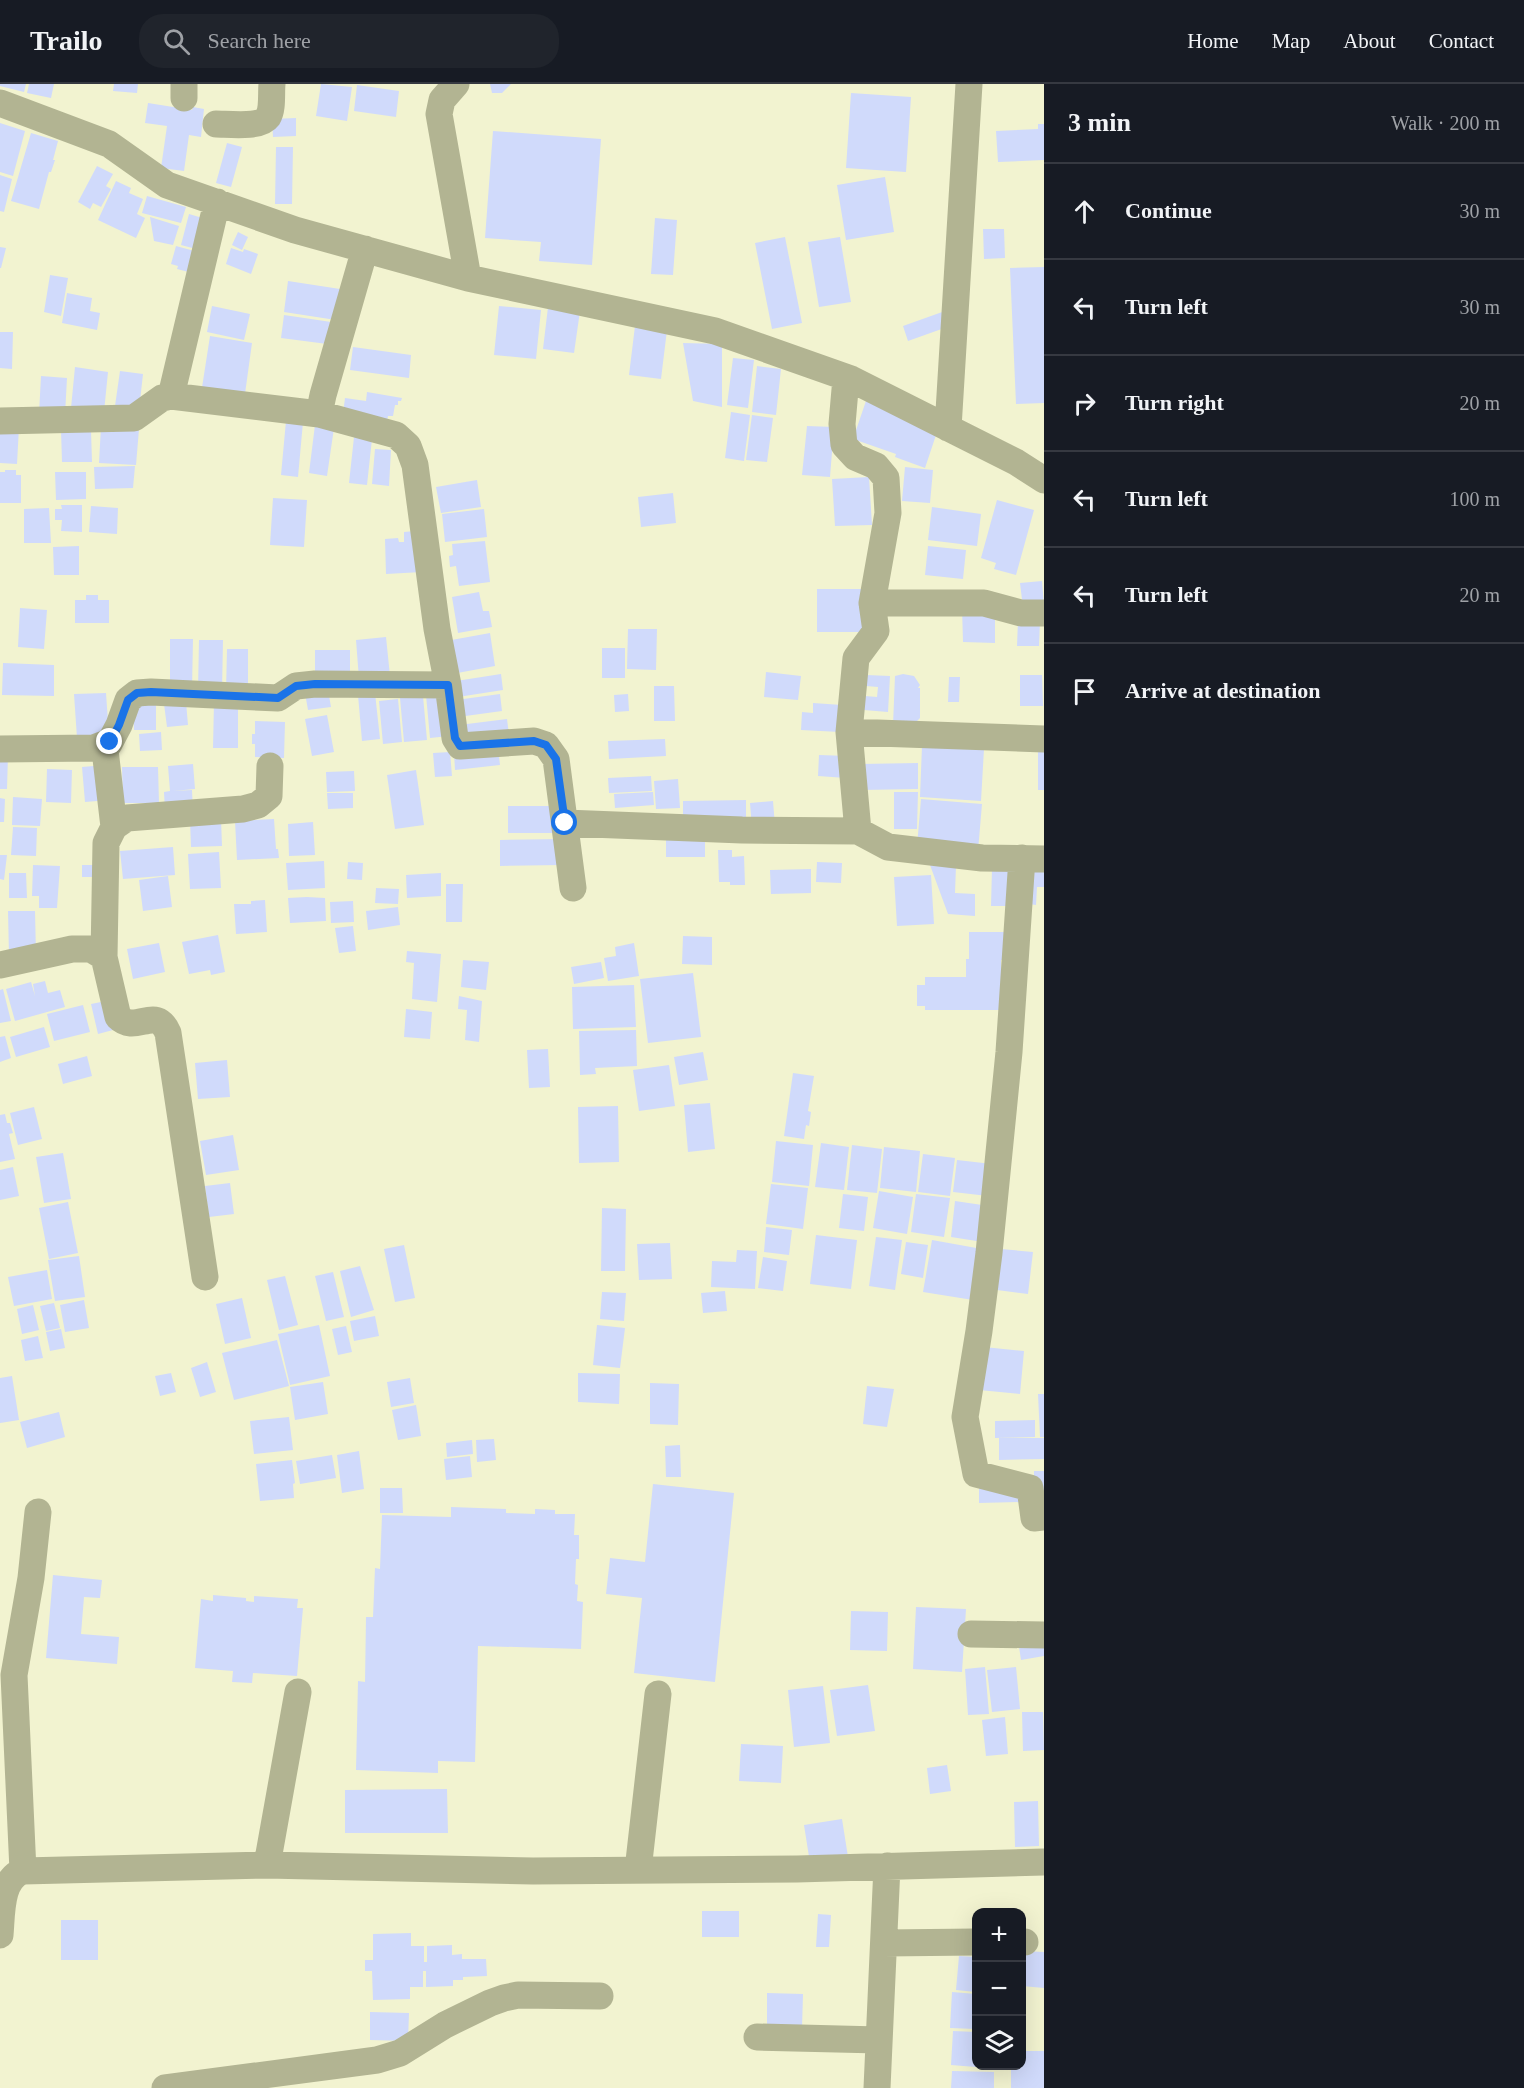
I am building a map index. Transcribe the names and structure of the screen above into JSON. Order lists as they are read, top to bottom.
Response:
{
  "page": {
    "header": "Trailo",
    "search": "Search here",
    "nav": [
      "Home",
      "Map",
      "About",
      "Contact"
    ],
    "heading": ["3 min", "Walk · 200 m"],
    "list": [
      ["Continue", "30 m"],
      ["Turn left", "30 m"],
      ["Turn right", "20 m"],
      ["Turn left", "100 m"],
      ["Turn left", "20 m"],
      "Arrive at destination"
    ],
    "map_buttons": ["+", "−"]
  }
}
